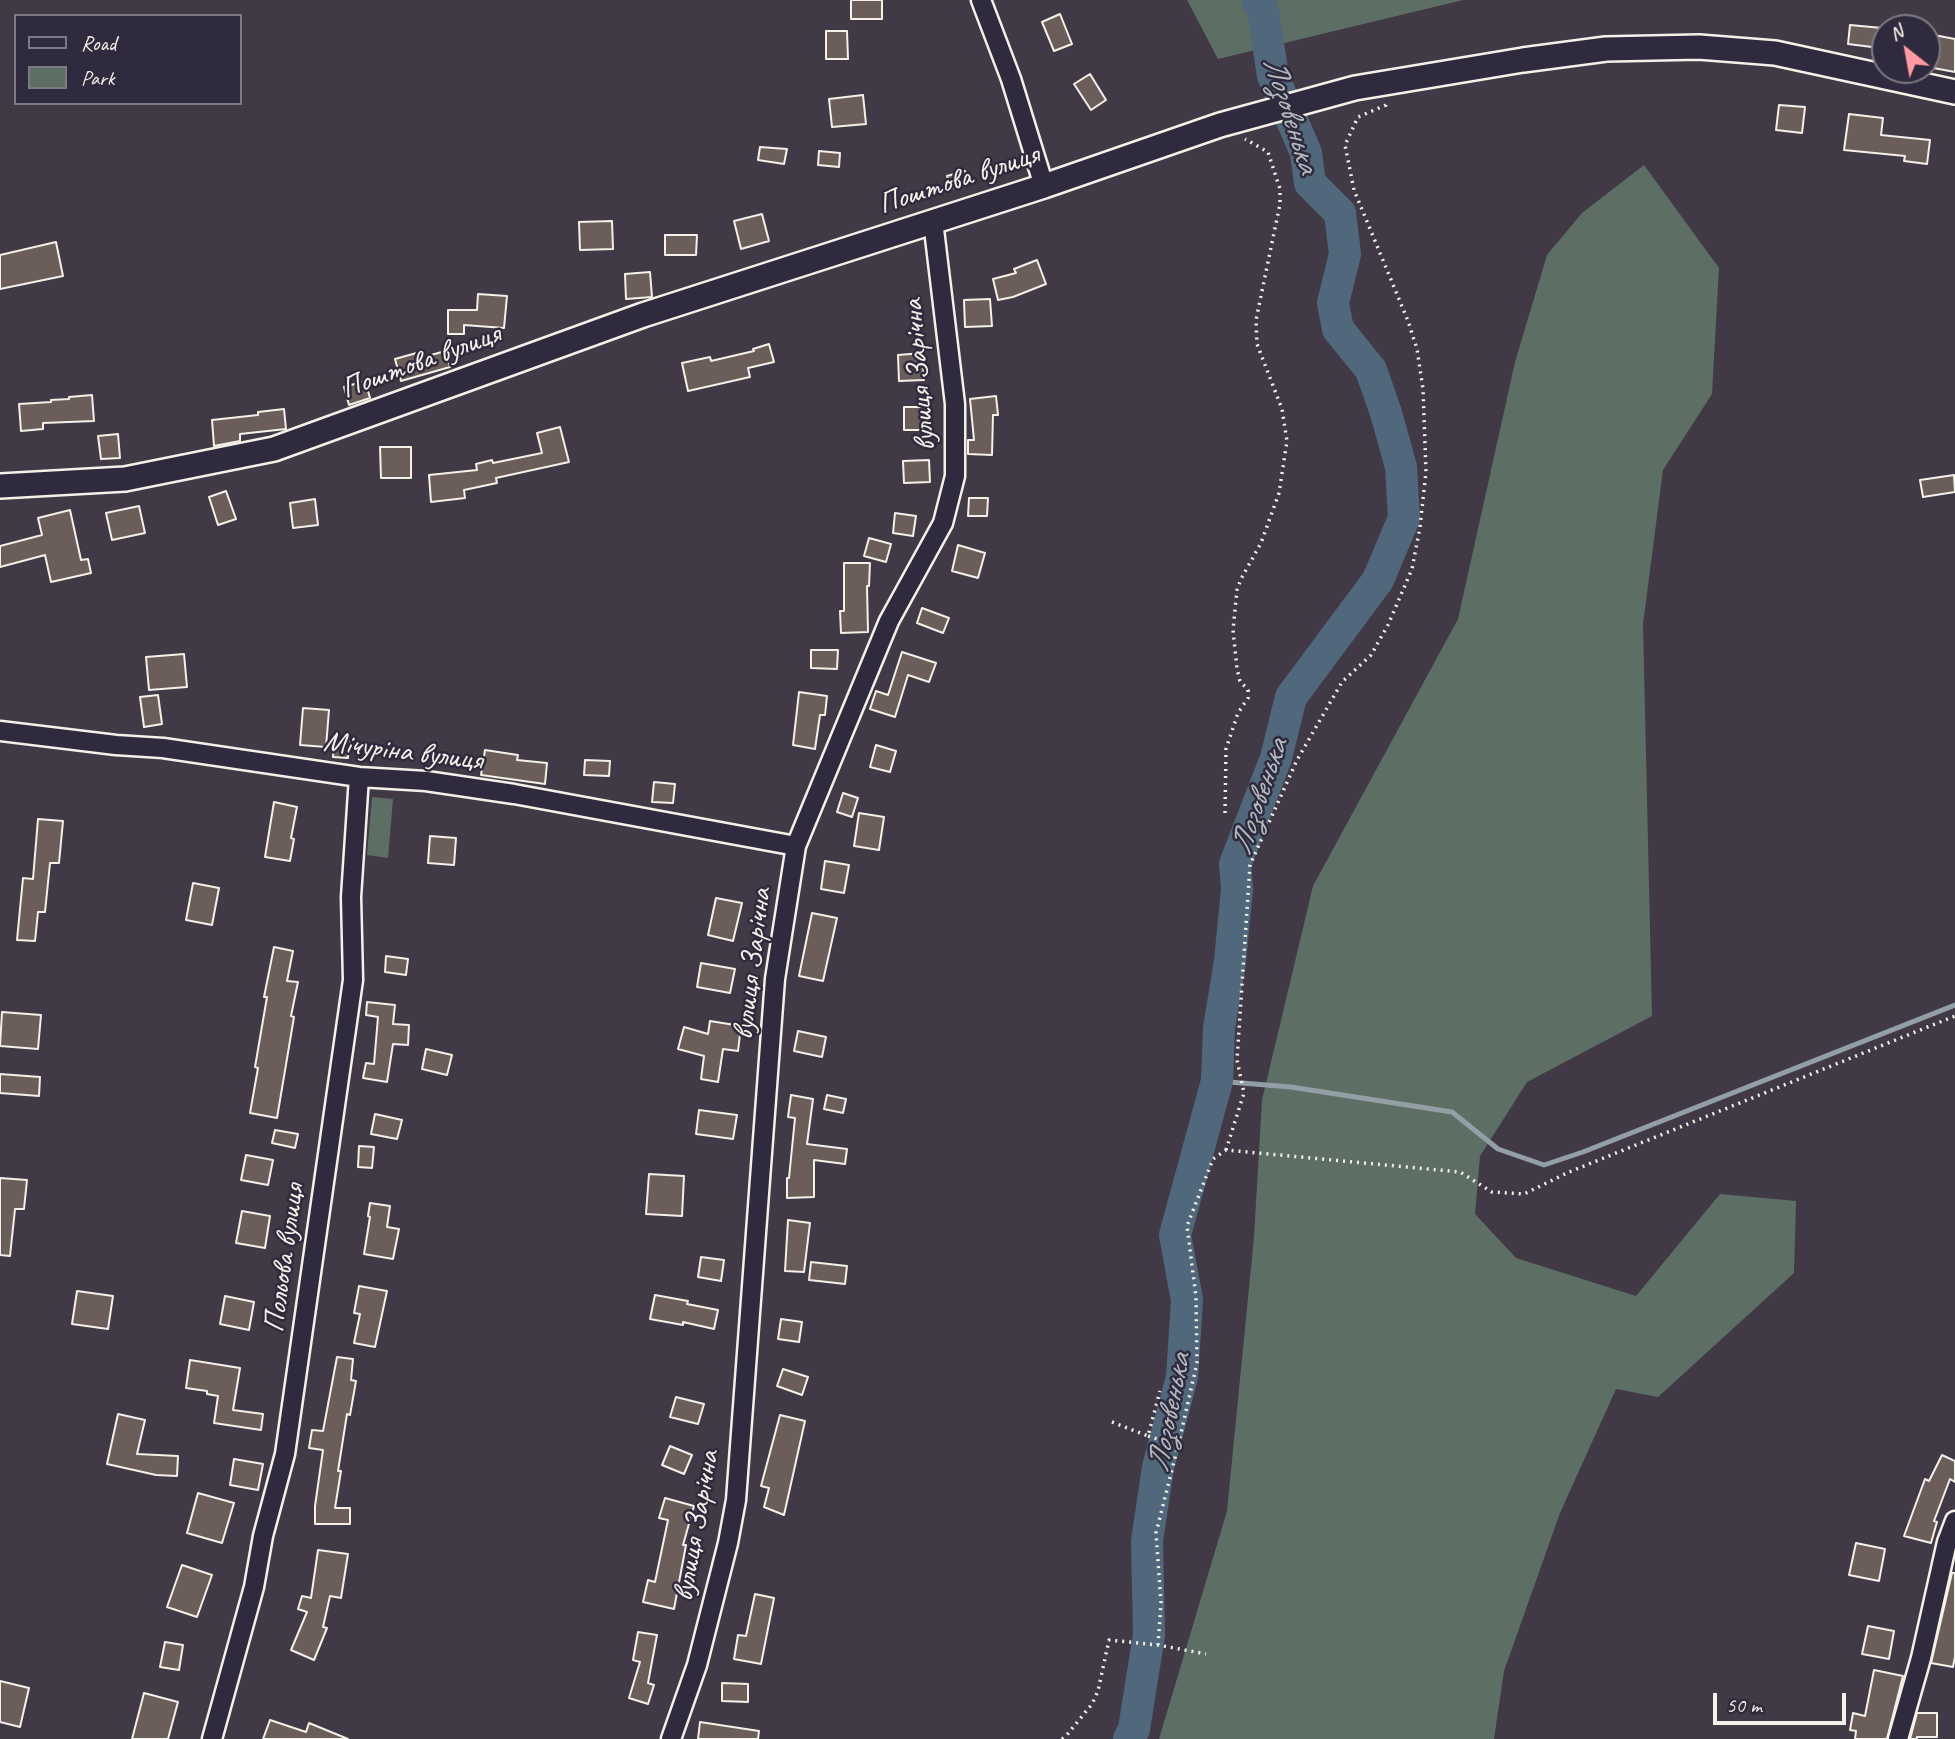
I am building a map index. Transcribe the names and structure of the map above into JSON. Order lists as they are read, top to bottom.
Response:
{
  "streets": {
    "street": [
      "Поштова вулиця",
      "вулиця Зарічна",
      "Мічуріна вулиця",
      "Польова вулиця"
    ]
  },
  "crossings": [
    ["Поштова вулиця", "вулиця Зарічна"],
    ["вулиця Зарічна", "Мічуріна вулиця"],
    ["Мічуріна вулиця", "Польова вулиця"]
  ],
  "water": ["Лозовенька"],
  "legend": ["Road", "Park"],
  "scale_bar": "50 m",
  "north": "top left"
}
